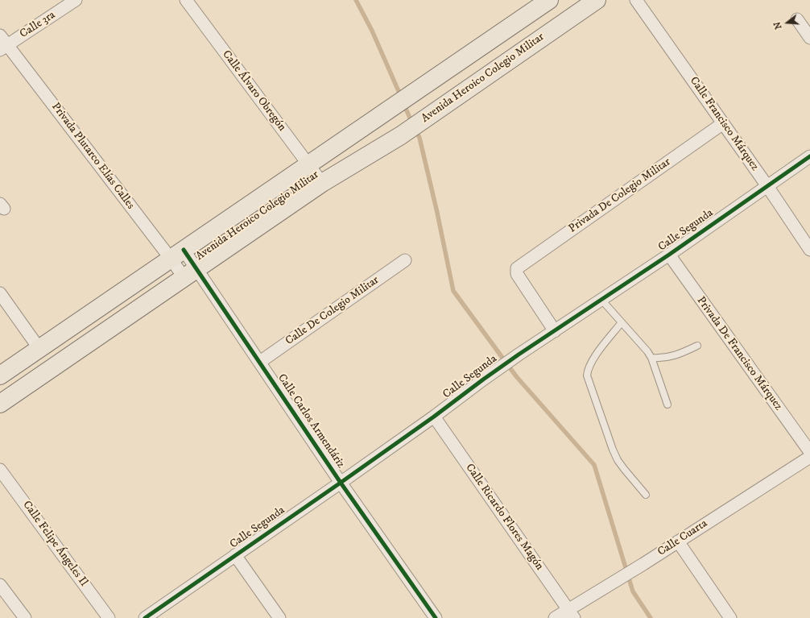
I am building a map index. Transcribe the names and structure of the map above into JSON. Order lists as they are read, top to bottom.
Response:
{
  "streets": {
    "main road": ["Avenida Heroico Colegio Militar"],
    "street": [
      "Calle 3ra",
      "Calle Álvaro Obregón",
      "Calle Francisco Márquez",
      "Privada Plutarco Elías Calles",
      "Privada De Colegio Militar",
      "Calle Segunda",
      "Calle De Colegio Militar",
      "Privada De Francisco Márquez",
      "Calle Carlos Armendáriz",
      "Calle Ricardo Flores Magón",
      "Calle Cuarta",
      "Calle Felipe Ángeles Il"
    ]
  },
  "crossings": [
    ["Calle 3ra", "Privada Plutarco Elías Calles"],
    ["Avenida Heroico Colegio Militar", "Calle Álvaro Obregón"],
    ["Avenida Heroico Colegio Militar", "Privada Plutarco Elías Calles"],
    ["Avenida Heroico Colegio Militar", "Calle Carlos Armendáriz"],
    ["Calle Francisco Márquez", "Privada De Colegio Militar"],
    ["Calle Francisco Márquez", "Calle Segunda"],
    ["Privada Plutarco Elías Calles", "Calle Carlos Armendáriz"],
    ["Privada De Colegio Militar", "Calle Segunda"],
    ["Calle Segunda", "Privada De Francisco Márquez"],
    ["Calle Segunda", "Calle Carlos Armendáriz"],
    ["Calle Segunda", "Calle Ricardo Flores Magón"],
    ["Calle De Colegio Militar", "Calle Carlos Armendáriz"],
    ["Calle Ricardo Flores Magón", "Calle Cuarta"]
  ],
  "north": "left"
}
